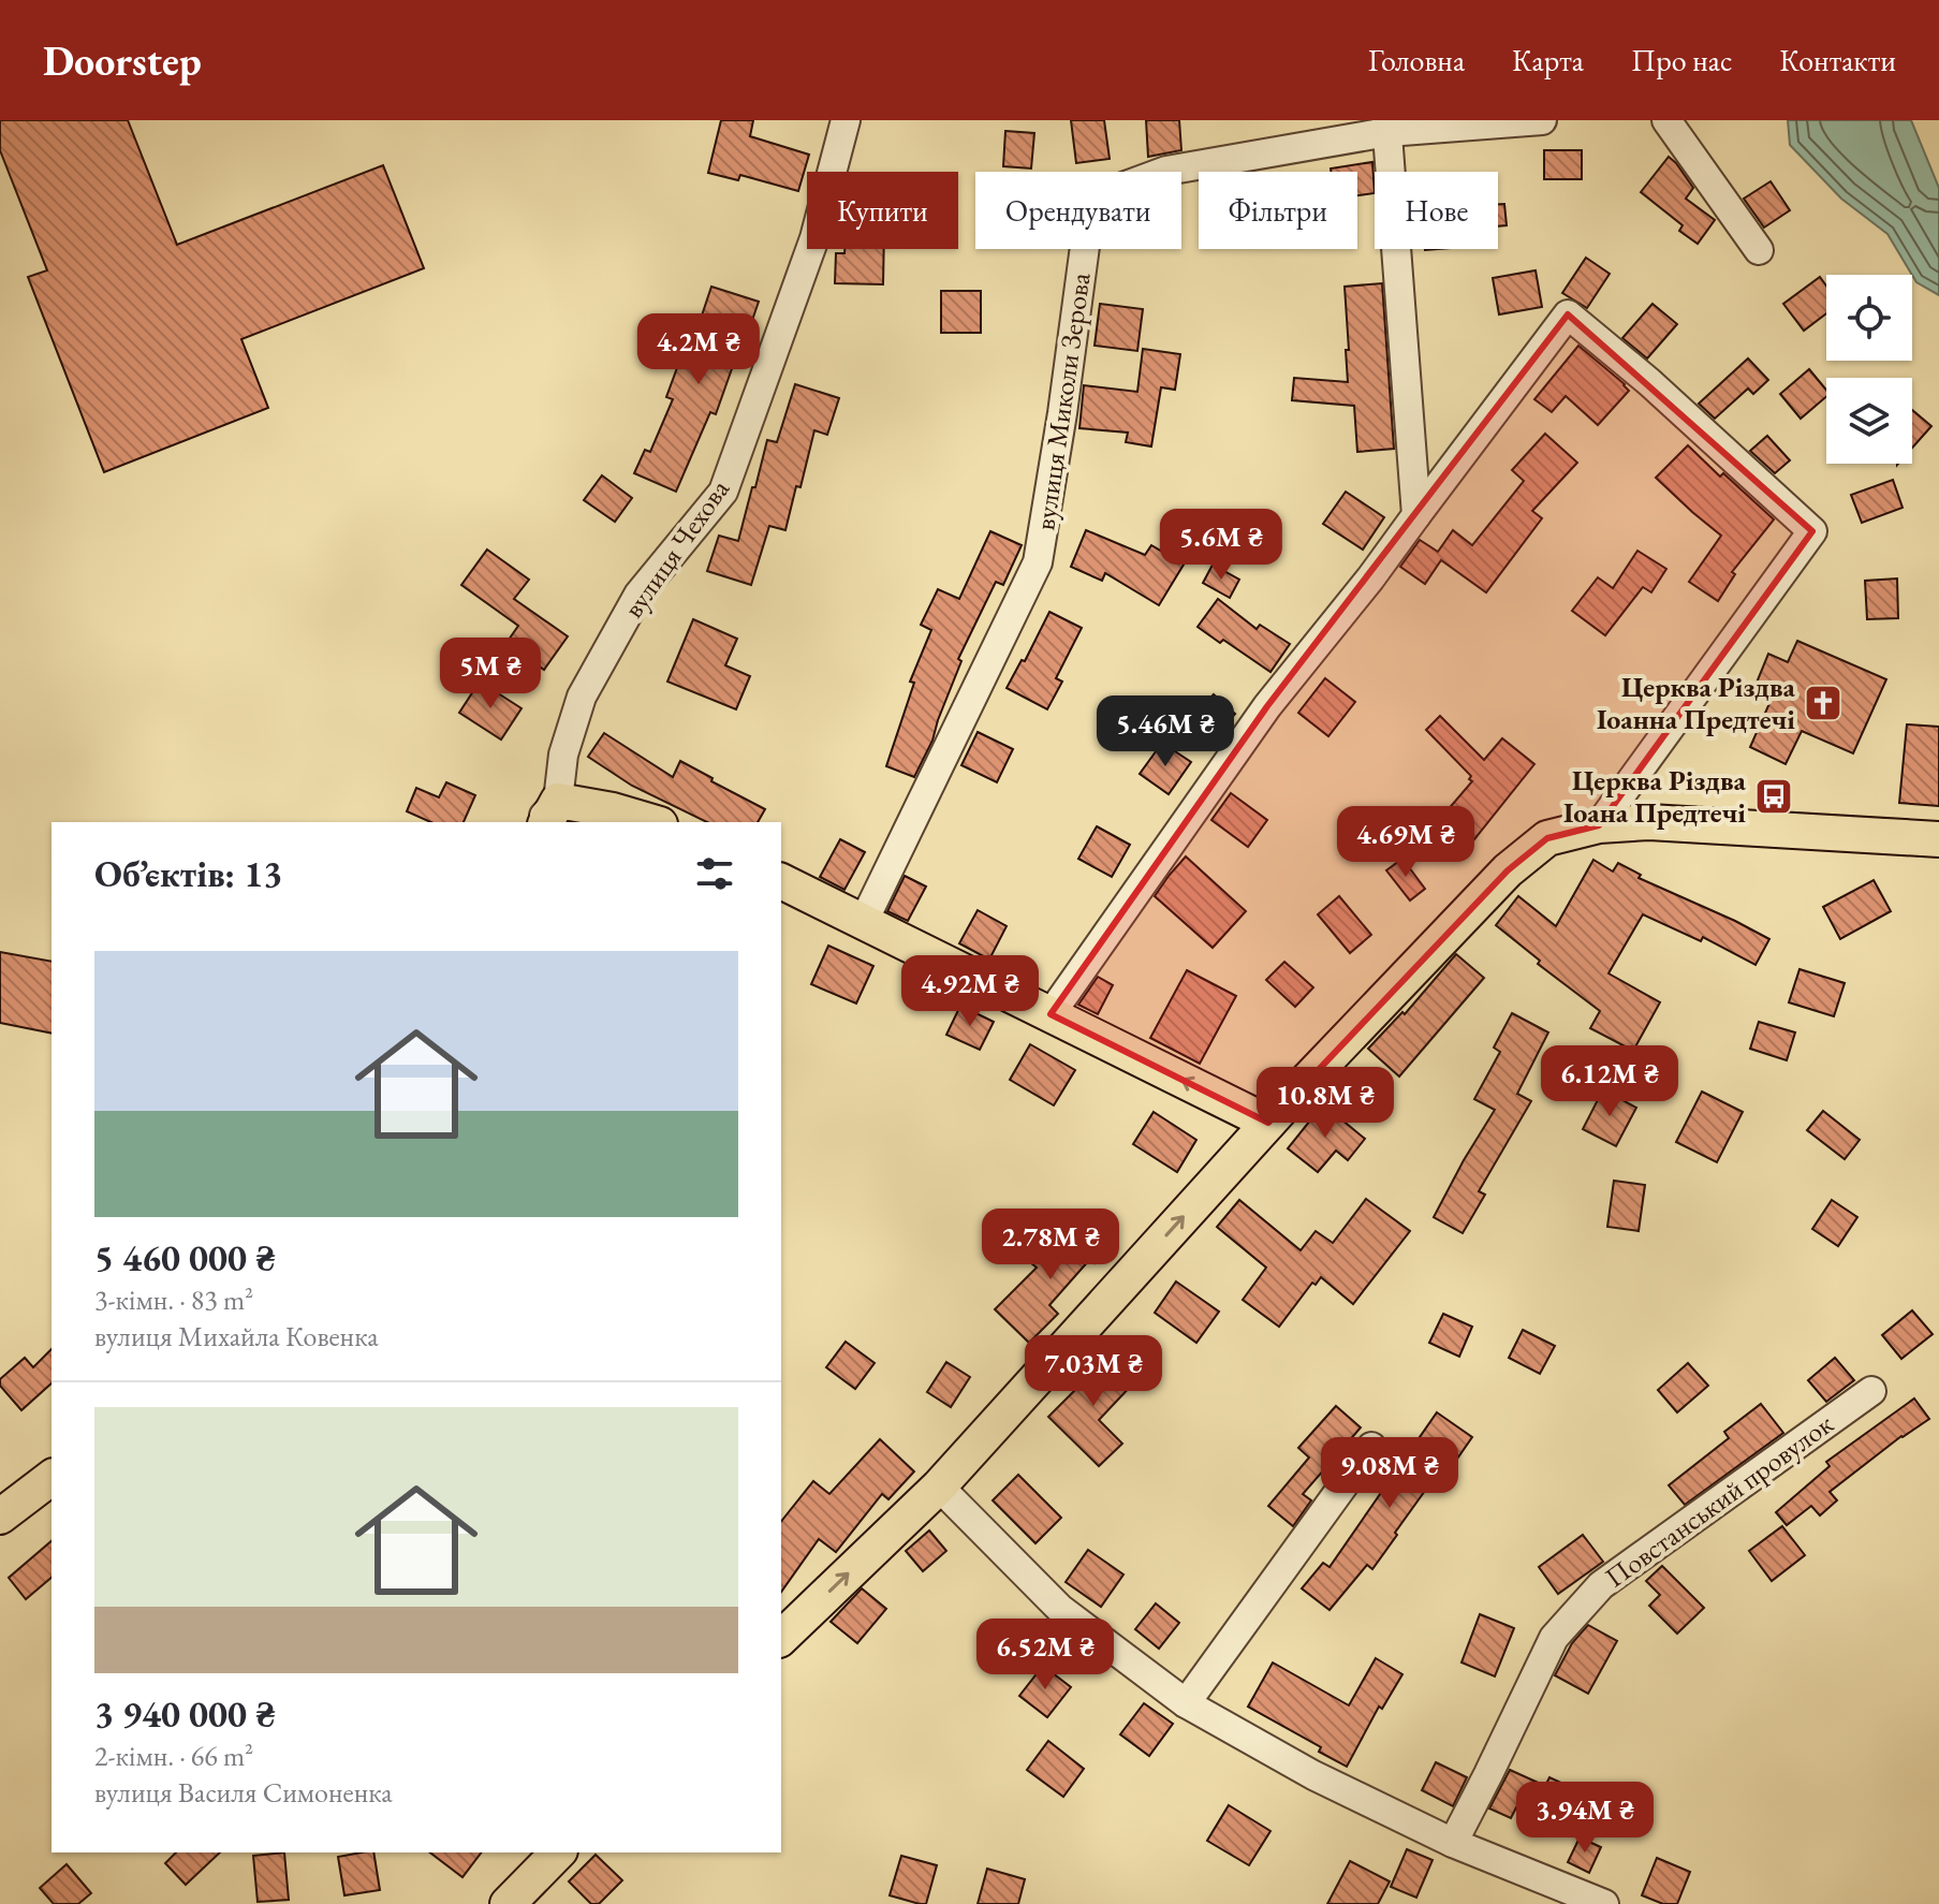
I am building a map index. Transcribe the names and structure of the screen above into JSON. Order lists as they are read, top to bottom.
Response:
{
  "streets": {
    "street": ["вулиця Миколи Зерова", "вулиця Чехова", "Повстанський провулок"]
  },
  "places": {
    "church": ["Церква Різдва Іоанна Предтечі"],
    "bus stop": ["Церква Різдва Іоана Предтечі"]
  },
  "page": {
    "header": "Doorstep",
    "nav": [
      "Головна",
      "Карта",
      "Про нас",
      "Контакти"
    ],
    "chip": [
      "Купити",
      "Орендувати",
      "Фільтри",
      "Нове"
    ],
    "price": [
      "4.2M ₴",
      "5.6M ₴",
      "5M ₴",
      "5.46M ₴",
      "4.69M ₴",
      "4.92M ₴",
      "6.12M ₴",
      "10.8M ₴",
      "2.78M ₴",
      "7.03M ₴",
      "9.08M ₴",
      "6.52M ₴",
      "3.94M ₴"
    ],
    "heading": "Об’єктів: 13",
    "list": [
      {
        "name": "5 460 000 ₴",
        "note": "3-кімн. · 83 m² · вулиця Михайла Ковенка"
      },
      {
        "name": "3 940 000 ₴",
        "note": "2-кімн. · 66 m² · вулиця Василя Симоненка"
      }
    ]
  }
}
